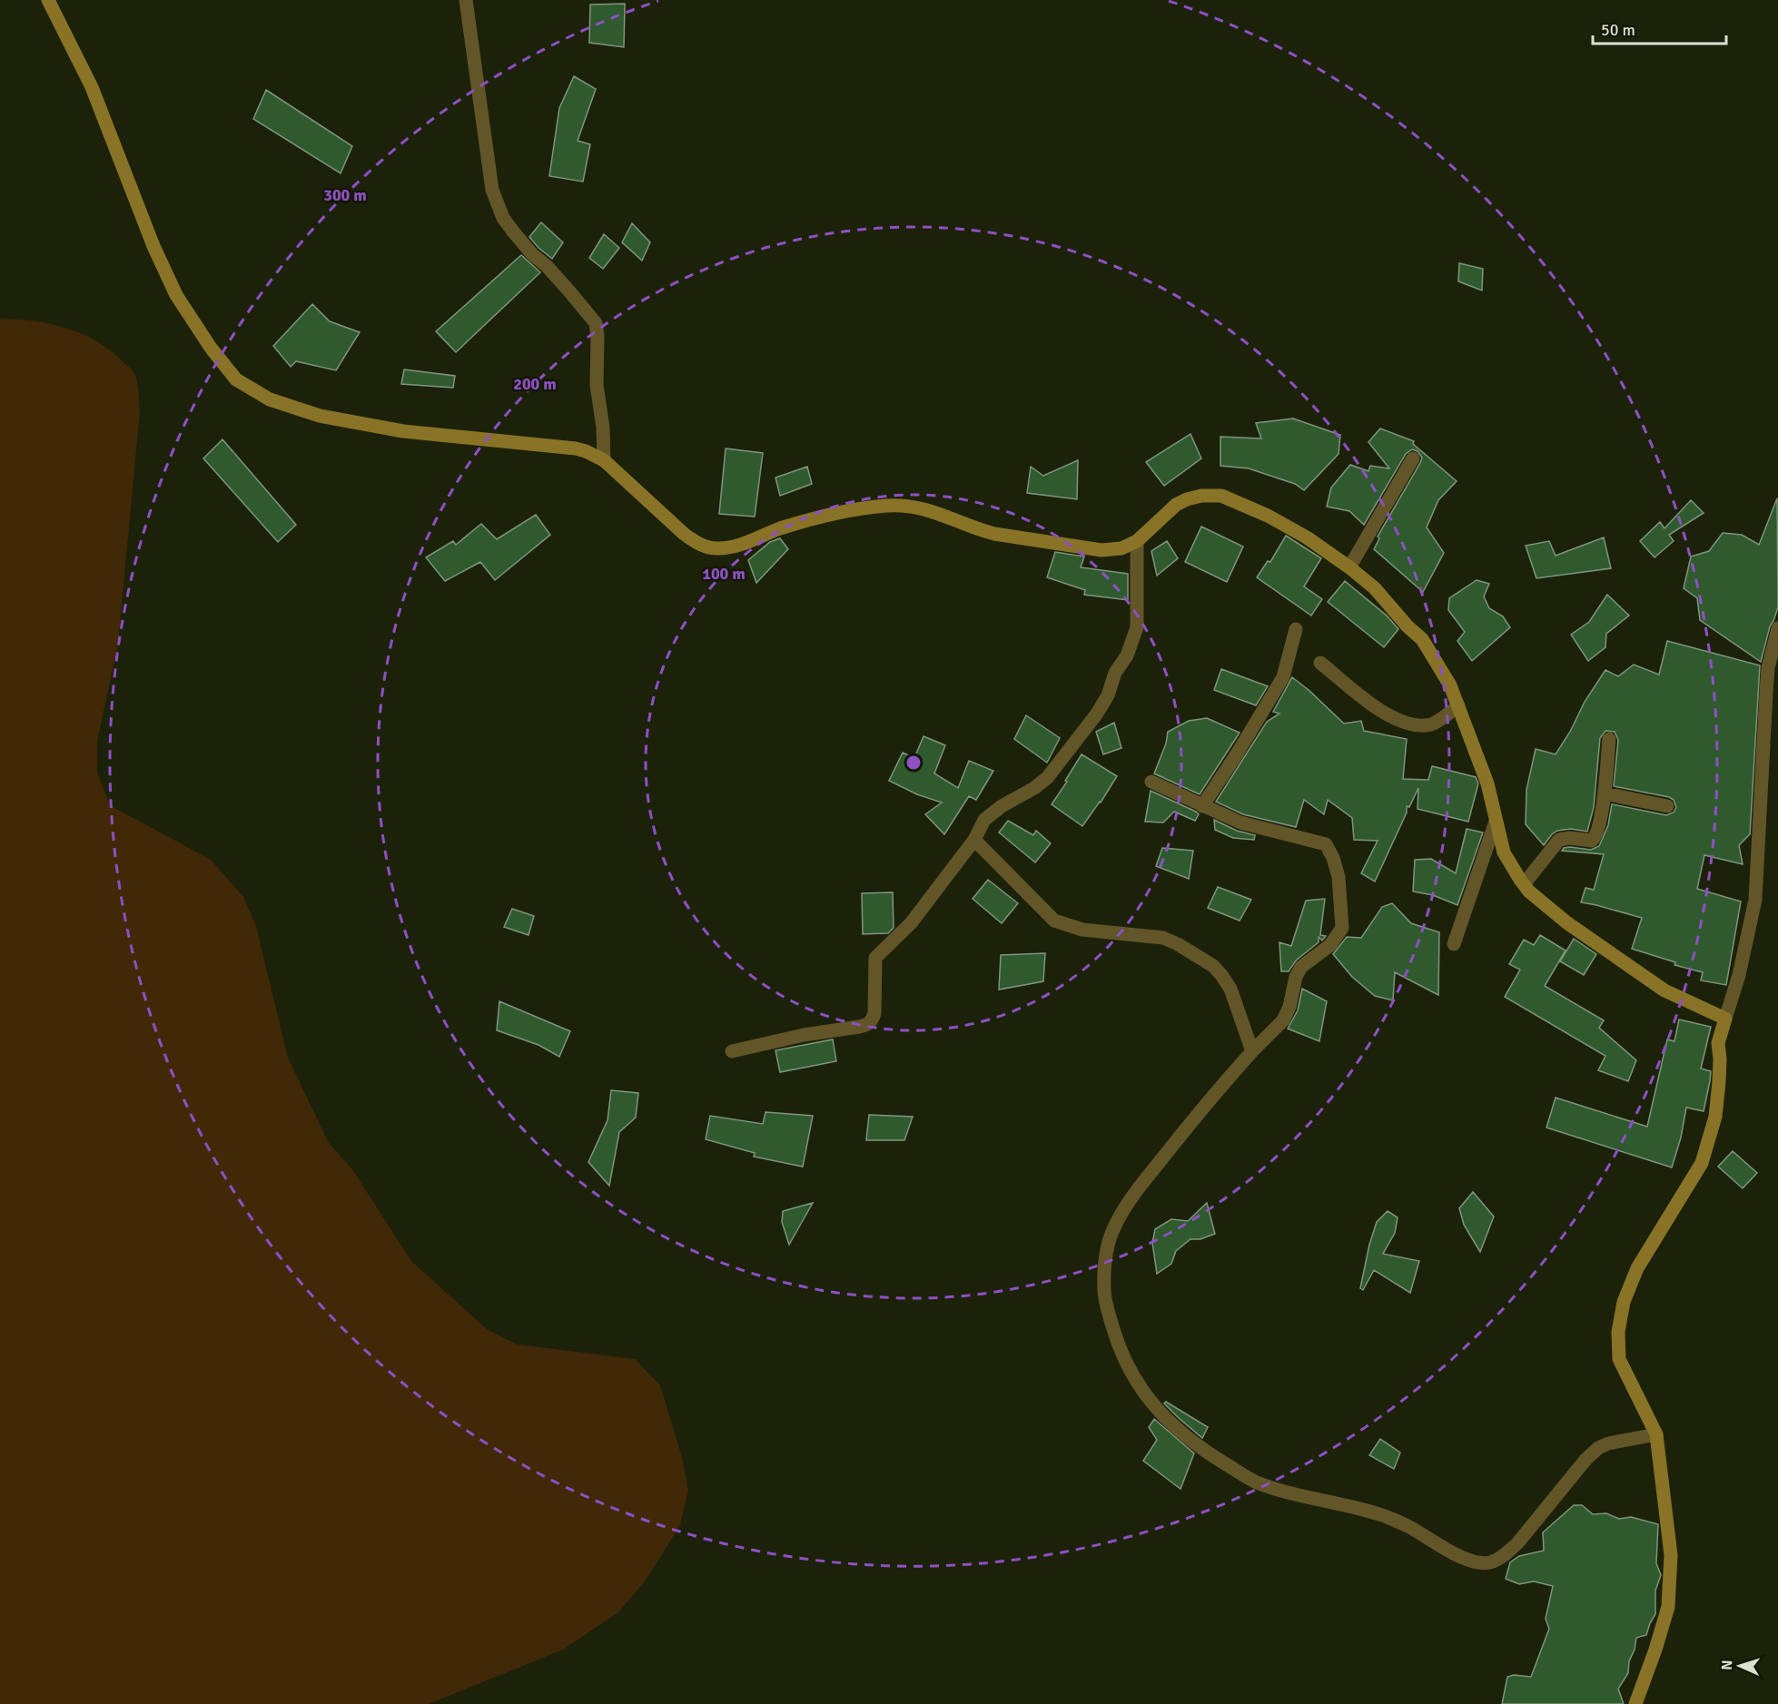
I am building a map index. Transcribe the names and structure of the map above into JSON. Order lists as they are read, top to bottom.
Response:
{
  "scale_bar": "50 m",
  "north": "left",
  "rings": ["300 m", "200 m", "100 m"]
}
